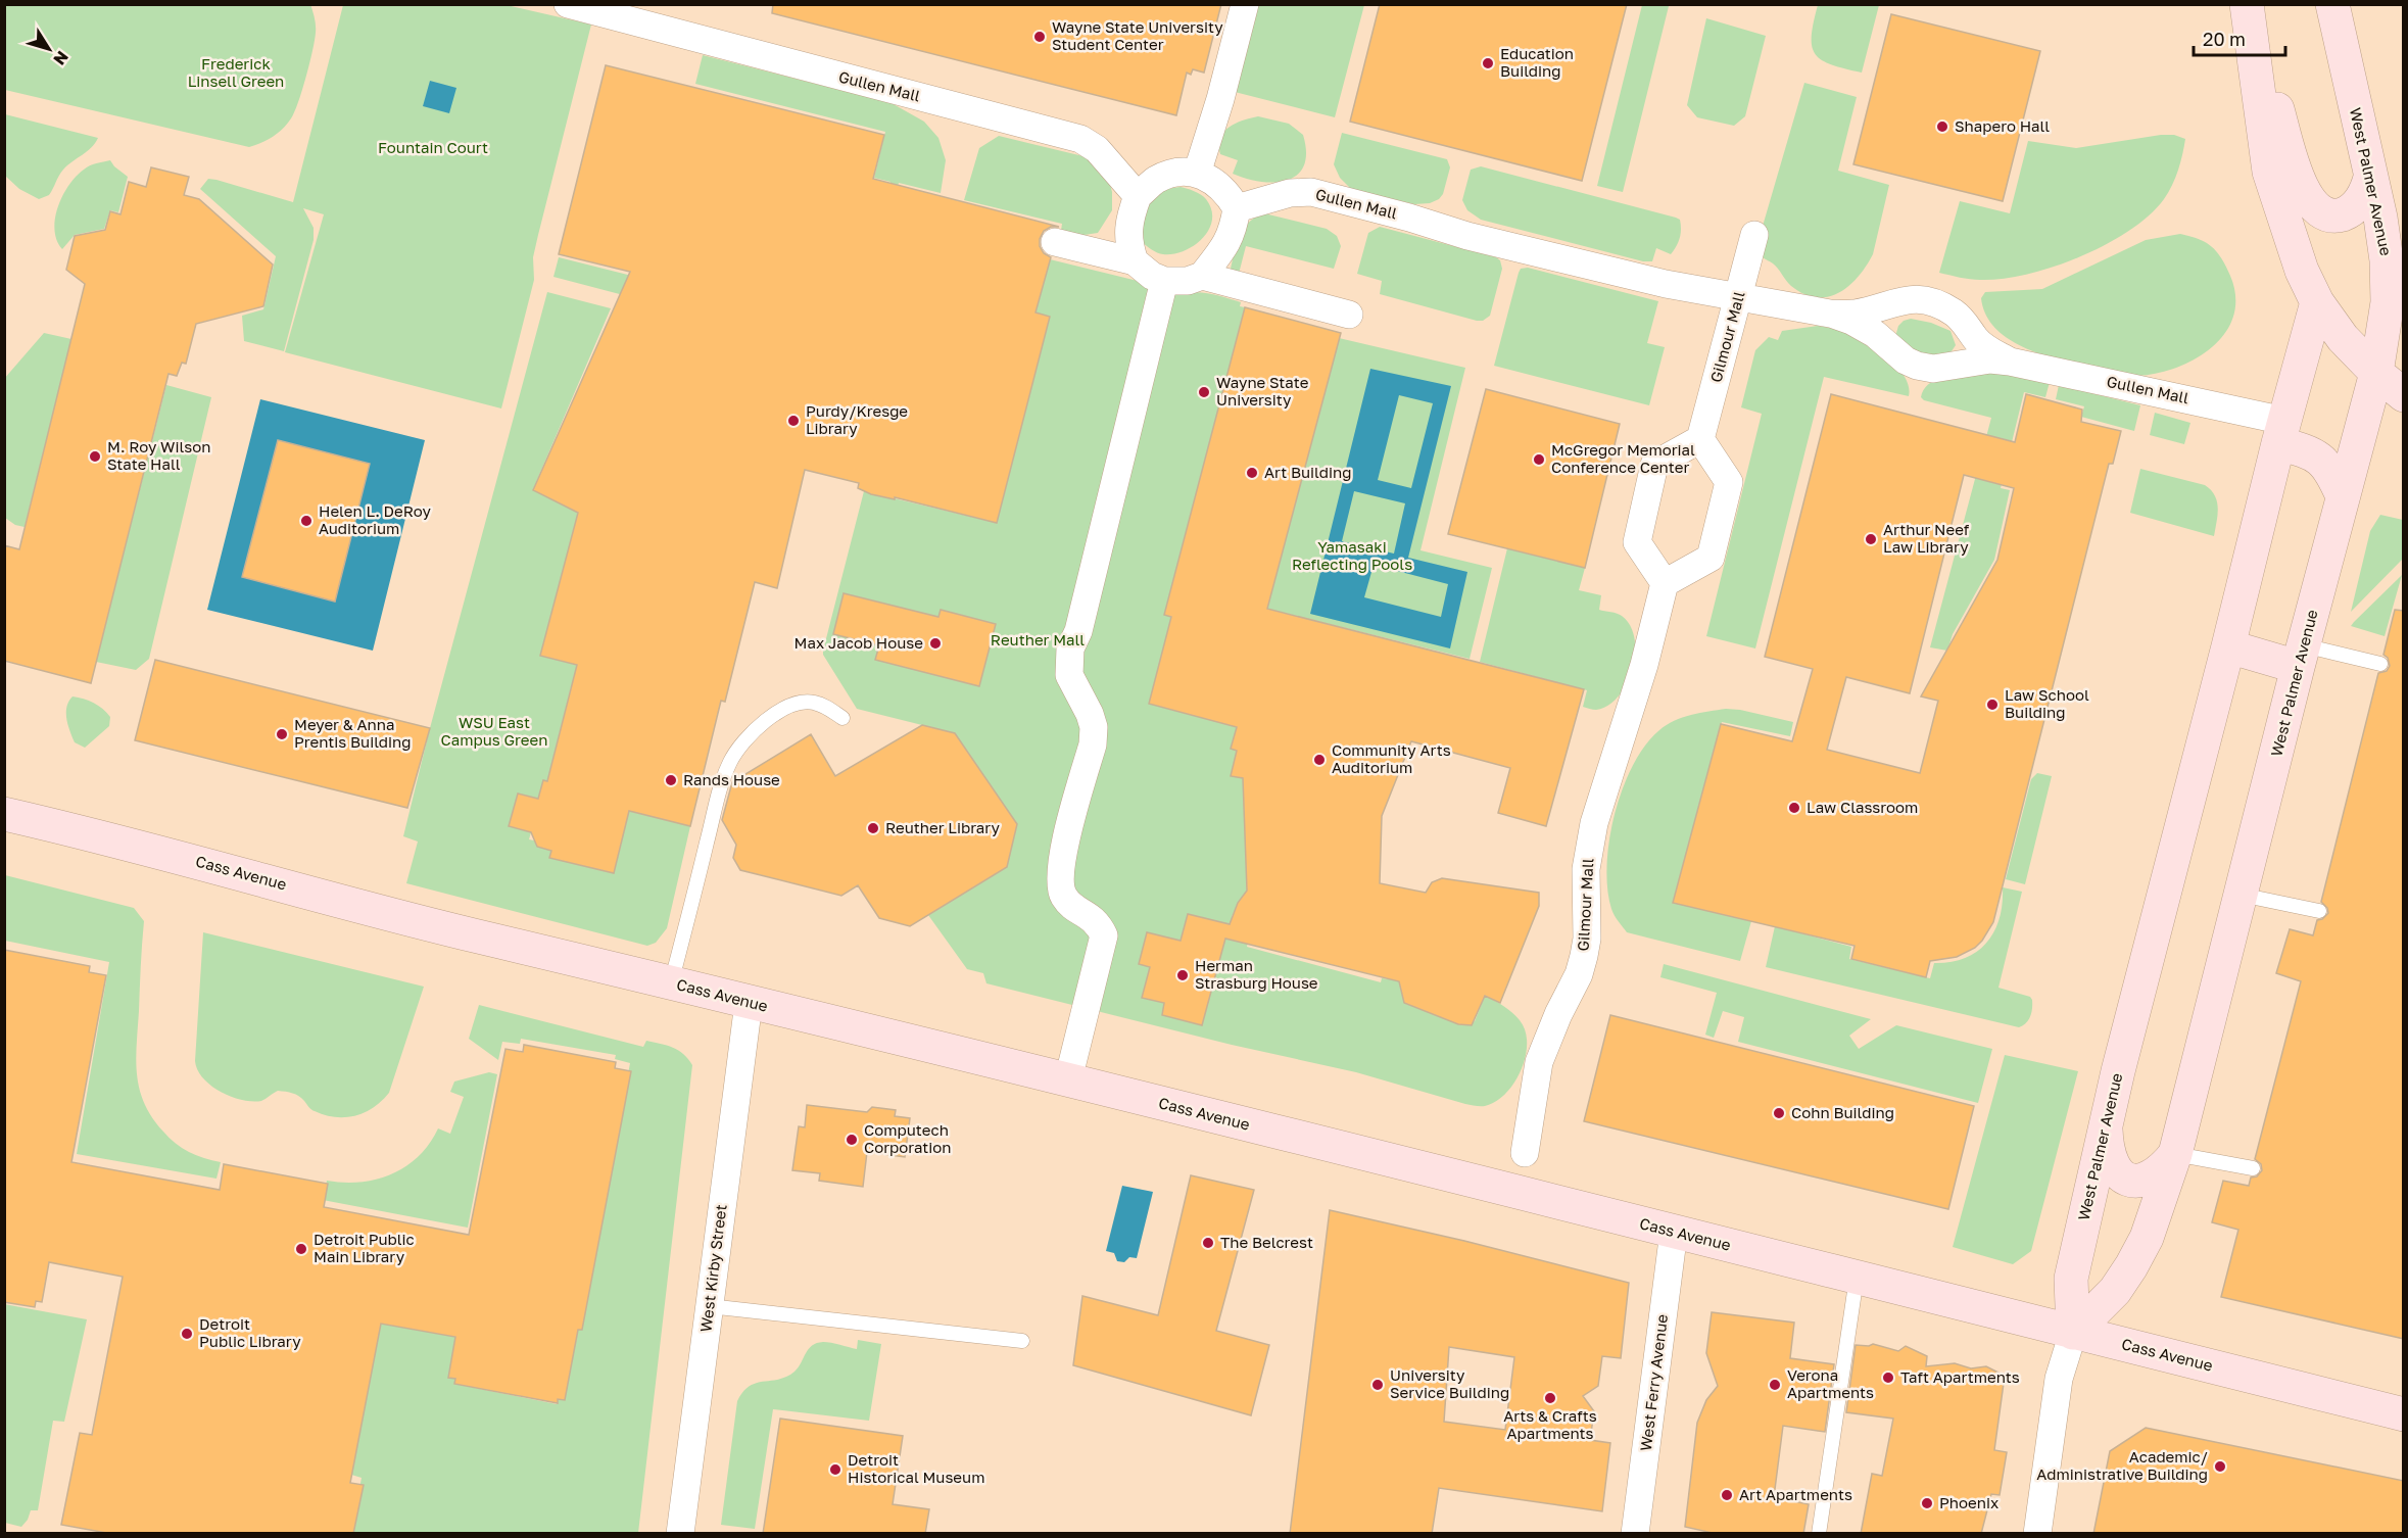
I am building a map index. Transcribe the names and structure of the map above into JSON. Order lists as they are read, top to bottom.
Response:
{
  "streets": {
    "street": [
      "Gullen Mall",
      "West Palmer Avenue",
      "Gilmour Mall",
      "Cass Avenue",
      "West Kirby Street",
      "West Ferry Avenue"
    ]
  },
  "crossings": [
    ["Gullen Mall", "West Palmer Avenue"],
    ["Gullen Mall", "Gilmour Mall"],
    ["West Palmer Avenue", "Cass Avenue"],
    ["Cass Avenue", "West Kirby Street"],
    ["Cass Avenue", "West Ferry Avenue"]
  ],
  "parks": [
    "Frederick Linsell Green",
    "Fountain Court",
    "Yamasaki Reflecting Pools",
    "Reuther Mall",
    "WSU East Campus Green"
  ],
  "places": [
    "Wayne State University Student Center",
    "Education Building",
    "Shapero Hall",
    "Wayne State University",
    "Purdy/Kresge Library",
    "M. Roy Wilson State Hall",
    "McGregor Memorial Conference Center",
    "Art Building",
    "Helen L. DeRoy Auditorium",
    "Arthur Neef Law Library",
    "Max Jacob House",
    "Law School Building",
    "Meyer & Anna Prentis Building",
    "Community Arts Auditorium",
    "Rands House",
    "Law Classroom",
    "Reuther Library",
    "Herman Strasburg House",
    "Cohn Building",
    "Computech Corporation",
    "The Belcrest",
    "Detroit Public Main Library",
    "Detroit Public Library",
    "Taft Apartments",
    "University Service Building",
    "Verona Apartments",
    "Arts & Crafts Apartments",
    "Academic/ Administrative Building",
    "Detroit Historical Museum",
    "Art Apartments",
    "Phoenix"
  ],
  "scale_bar": "20 m",
  "north": "bottom right"
}
